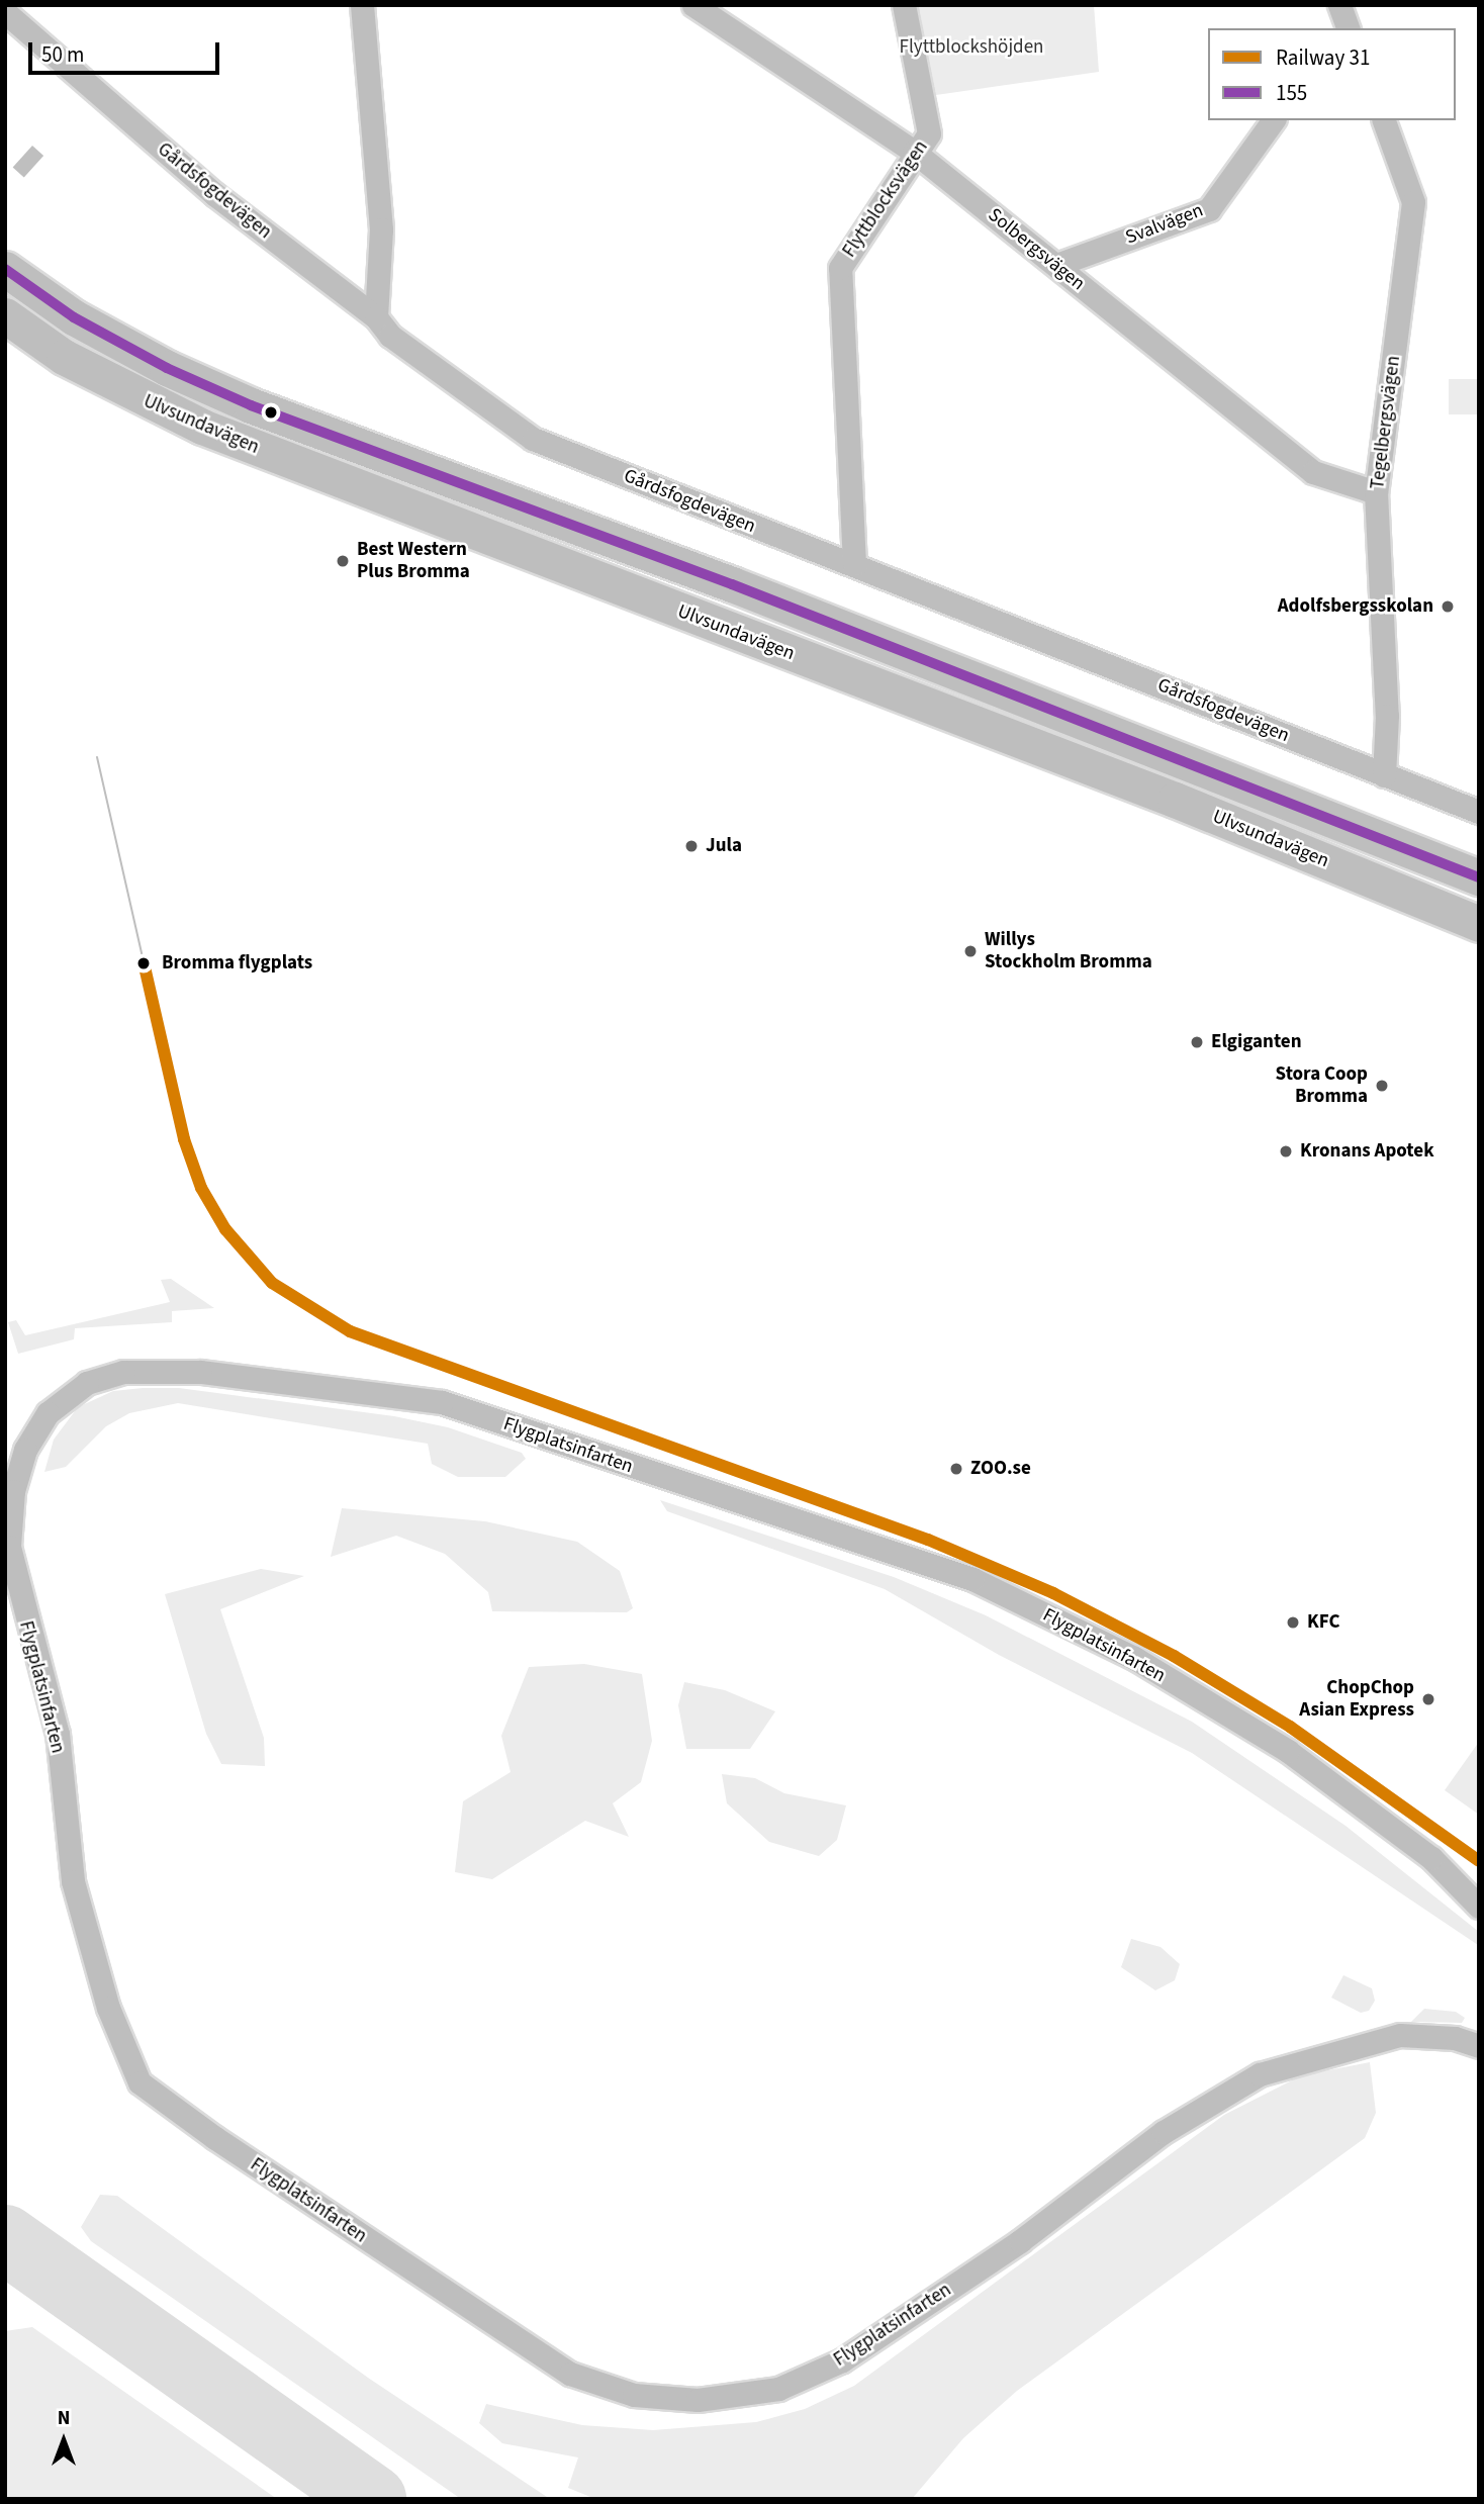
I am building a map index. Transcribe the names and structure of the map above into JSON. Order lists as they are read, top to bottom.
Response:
{
  "streets": {
    "main road": ["Ulvsundavägen"],
    "street": [
      "Gårdsfogdevägen",
      "Flyttblocksvägen",
      "Svalvägen",
      "Solbergsvägen",
      "Tegelbergsvägen",
      "Flygplatsinfarten"
    ]
  },
  "crossings": [
    ["Gårdsfogdevägen", "Flyttblocksvägen"],
    ["Gårdsfogdevägen", "Tegelbergsvägen"],
    ["Flyttblocksvägen", "Solbergsvägen"],
    ["Svalvägen", "Solbergsvägen"],
    ["Solbergsvägen", "Tegelbergsvägen"]
  ],
  "parks": ["Flyttblockshöjden"],
  "places": [
    "Best Western Plus Bromma",
    "Adolfsbergsskolan",
    "Jula",
    "Willys Stockholm Bromma",
    "Bromma flygplats",
    "Elgiganten",
    "Stora Coop Bromma",
    "Kronans Apotek",
    "ZOO.se",
    "KFC",
    "ChopChop Asian Express"
  ],
  "lines": ["transit line 155", "rail line 31"],
  "legend": ["Railway 31", "155"],
  "scale_bar": "50 m",
  "north": "top"
}
